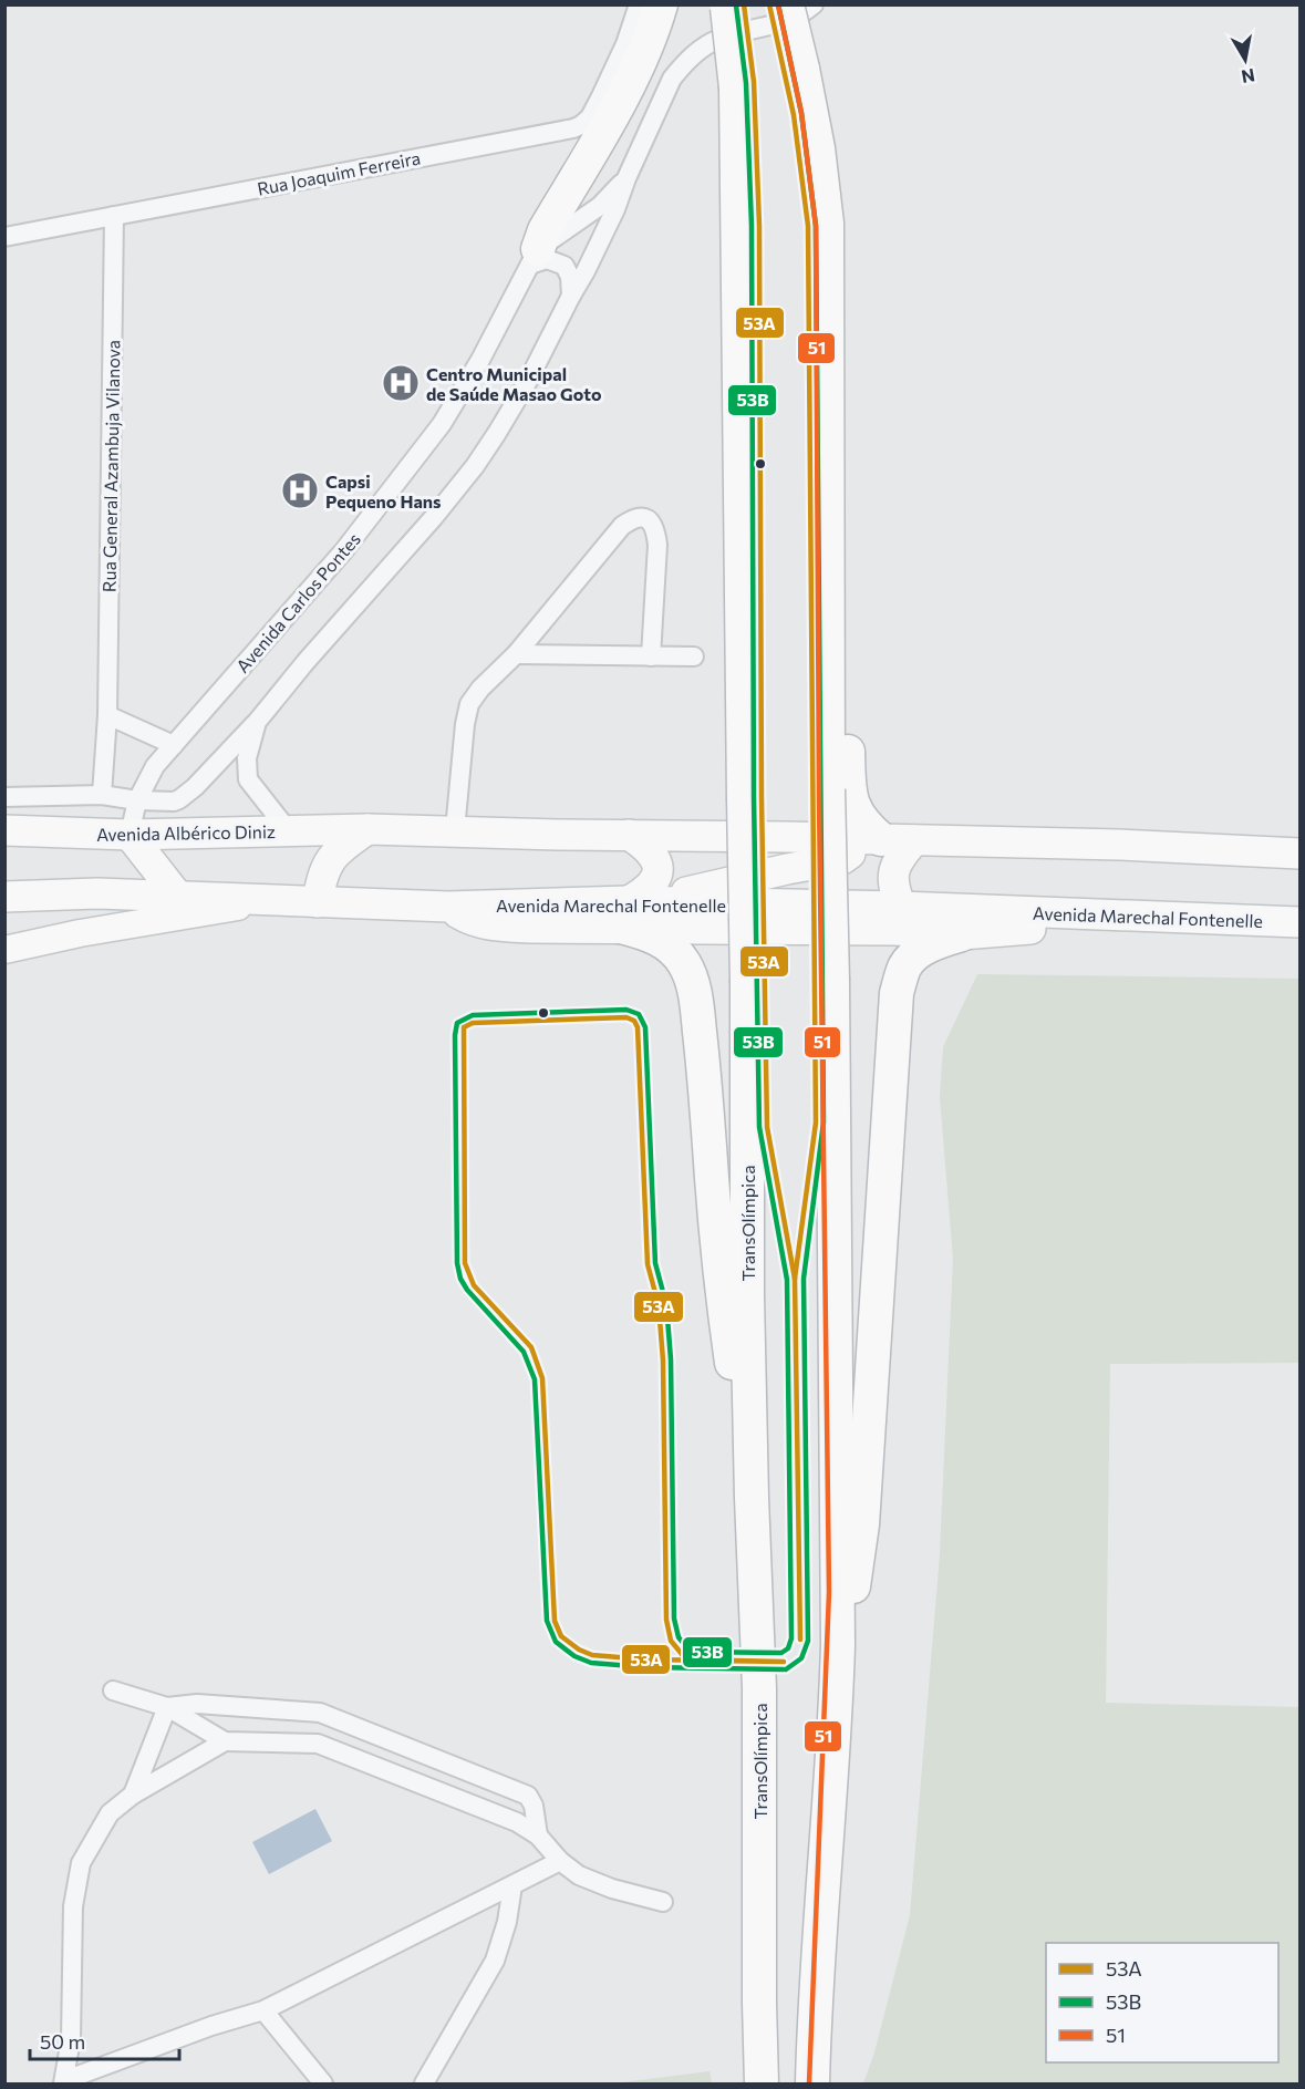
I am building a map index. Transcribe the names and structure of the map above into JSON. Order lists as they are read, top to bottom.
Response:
{
  "streets": {
    "highway": ["TransOlímpica"],
    "main road": ["Avenida Albérico Diniz", "Avenida Marechal Fontenelle"],
    "street": ["Rua Joaquim Ferreira", "Rua General Azambuja Vilanova", "Avenida Carlos Pontes"]
  },
  "crossings": [
    ["Rua Joaquim Ferreira", "Rua General Azambuja Vilanova"],
    ["Avenida Carlos Pontes", "Avenida Albérico Diniz"]
  ],
  "places": {
    "hospital": ["Centro Municipal de Saúde Masao Goto", "Capsi Pequeno Hans"]
  },
  "lines": ["transit line 53A", "transit line 53B", "transit line 51"],
  "legend": ["53A", "53B", "51"],
  "scale_bar": "50 m",
  "north": "bottom"
}
